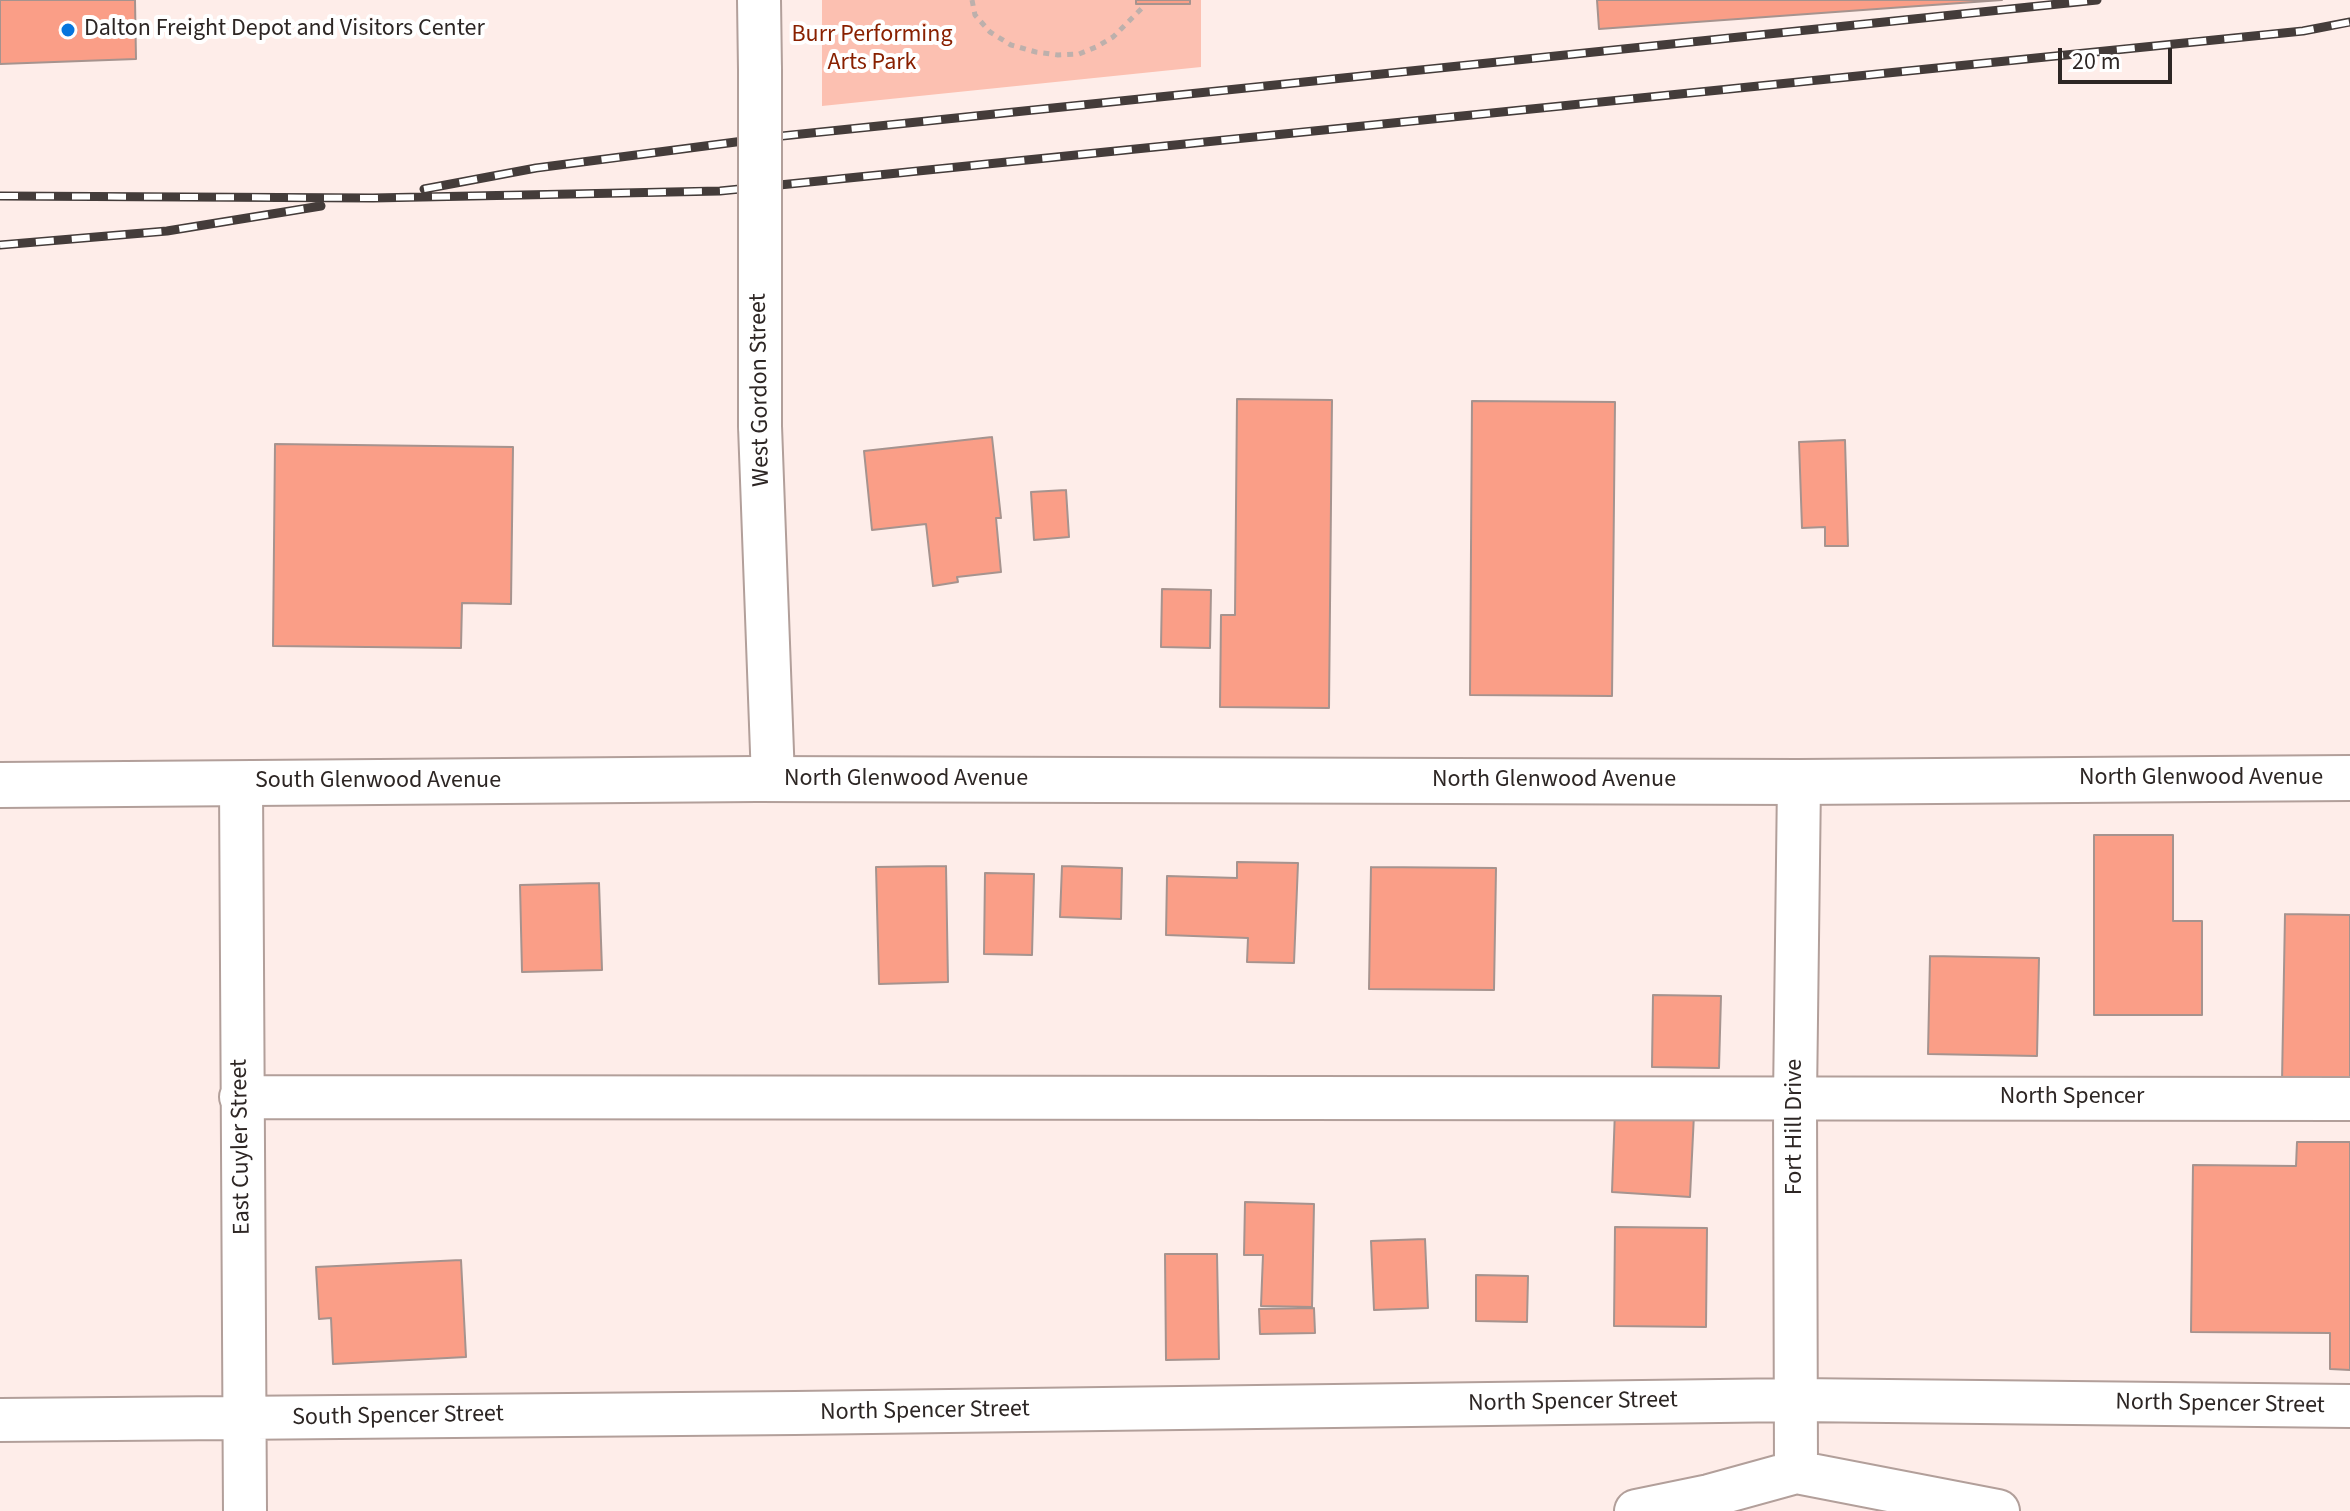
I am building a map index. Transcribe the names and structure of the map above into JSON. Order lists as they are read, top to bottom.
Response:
{
  "streets": {
    "main road": ["North Glenwood Avenue", "South Glenwood Avenue"],
    "street": [
      "West Gordon Street",
      "North Spencer",
      "Fort Hill Drive",
      "East Cuyler Street",
      "North Spencer Street",
      "South Spencer Street"
    ]
  },
  "crossings": [
    ["West Gordon Street", "North Glenwood Avenue"],
    ["West Gordon Street", "South Glenwood Avenue"],
    ["North Glenwood Avenue", "South Glenwood Avenue"],
    ["North Glenwood Avenue", "Fort Hill Drive"],
    ["South Glenwood Avenue", "East Cuyler Street"],
    ["North Spencer", "Fort Hill Drive"],
    ["North Spencer", "East Cuyler Street"],
    ["Fort Hill Drive", "North Spencer Street"],
    ["East Cuyler Street", "South Spencer Street"],
    ["North Spencer Street", "South Spencer Street"]
  ],
  "parks": ["Burr Performing Arts Park"],
  "places": ["Dalton Freight Depot and Visitors Center"],
  "scale_bar": "20 m"
}
